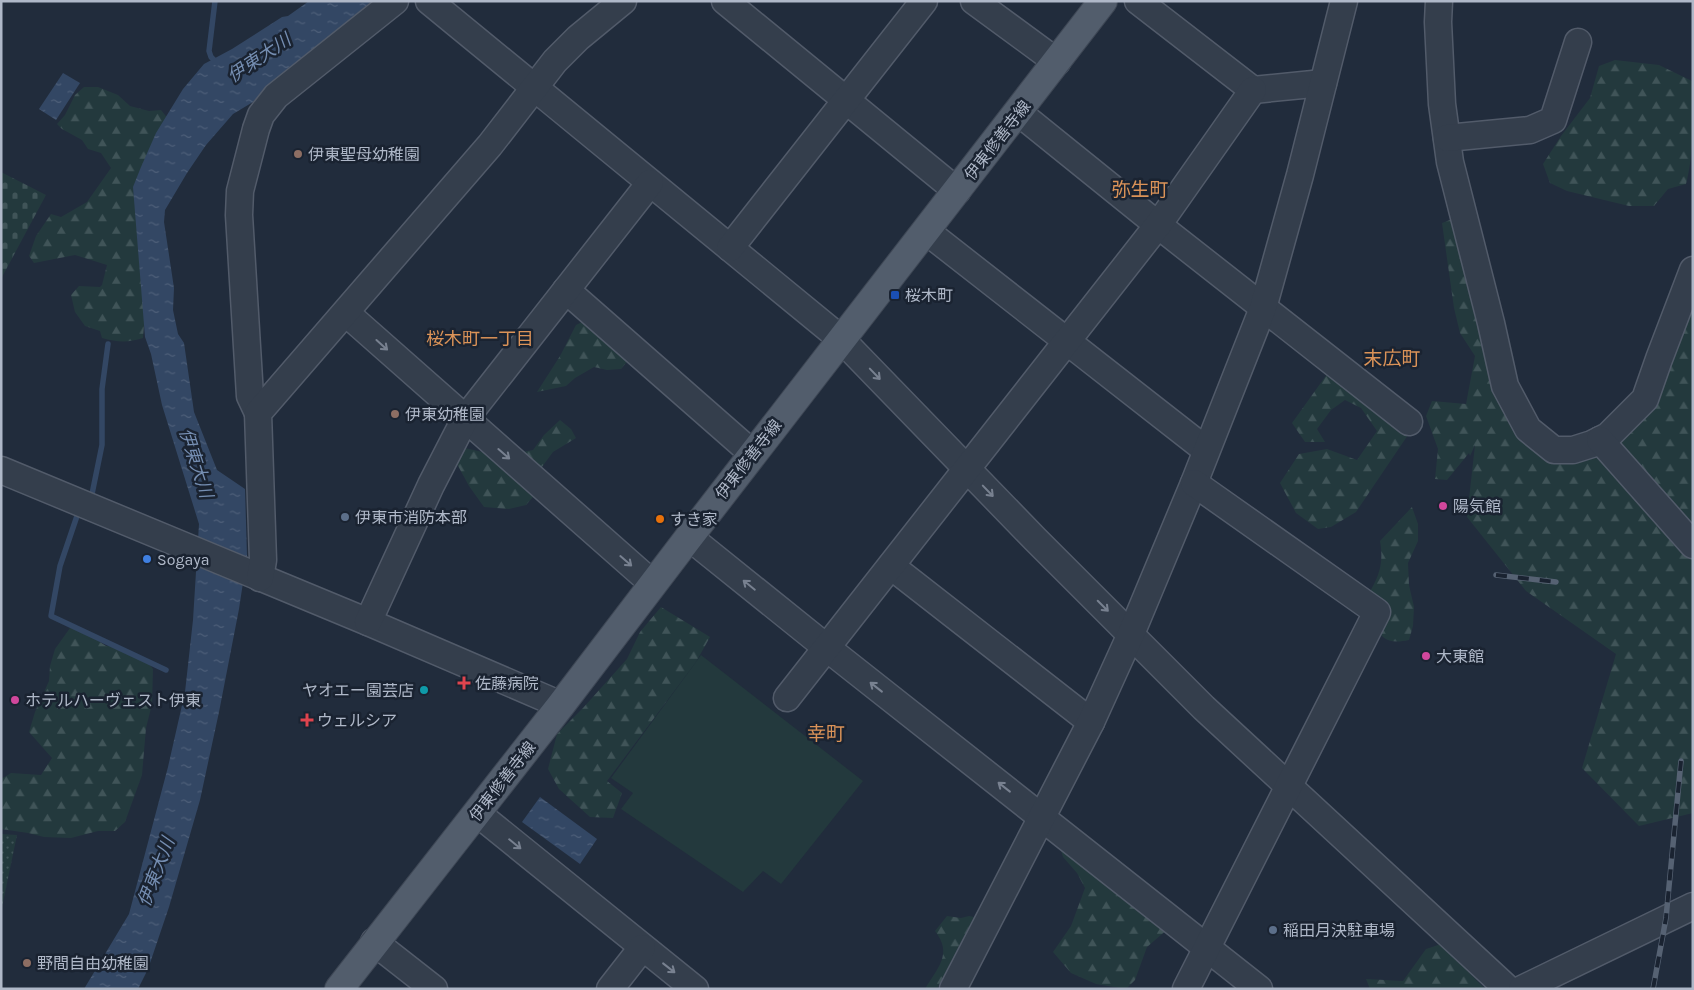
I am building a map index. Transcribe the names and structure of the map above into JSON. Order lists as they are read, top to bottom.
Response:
{
  "streets": {
    "main road": ["伊東修善寺線"]
  },
  "districts": [
    "弥生町",
    "桜木町一丁目",
    "末広町",
    "幸町"
  ],
  "water": ["伊東大川"],
  "places": {
    "other": [
      "伊東聖母幼稚園",
      "伊東幼稚園",
      "陽気館",
      "伊東市消防本部",
      "すき家",
      "Sogaya",
      "大東館",
      "ヤオエー園芸店",
      "ホテルハーヴェスト伊東",
      "稲田月決駐車場",
      "野間自由幼稚園"
    ],
    "transit": ["桜木町"],
    "health": ["佐藤病院", "ウェルシア"]
  }
}
